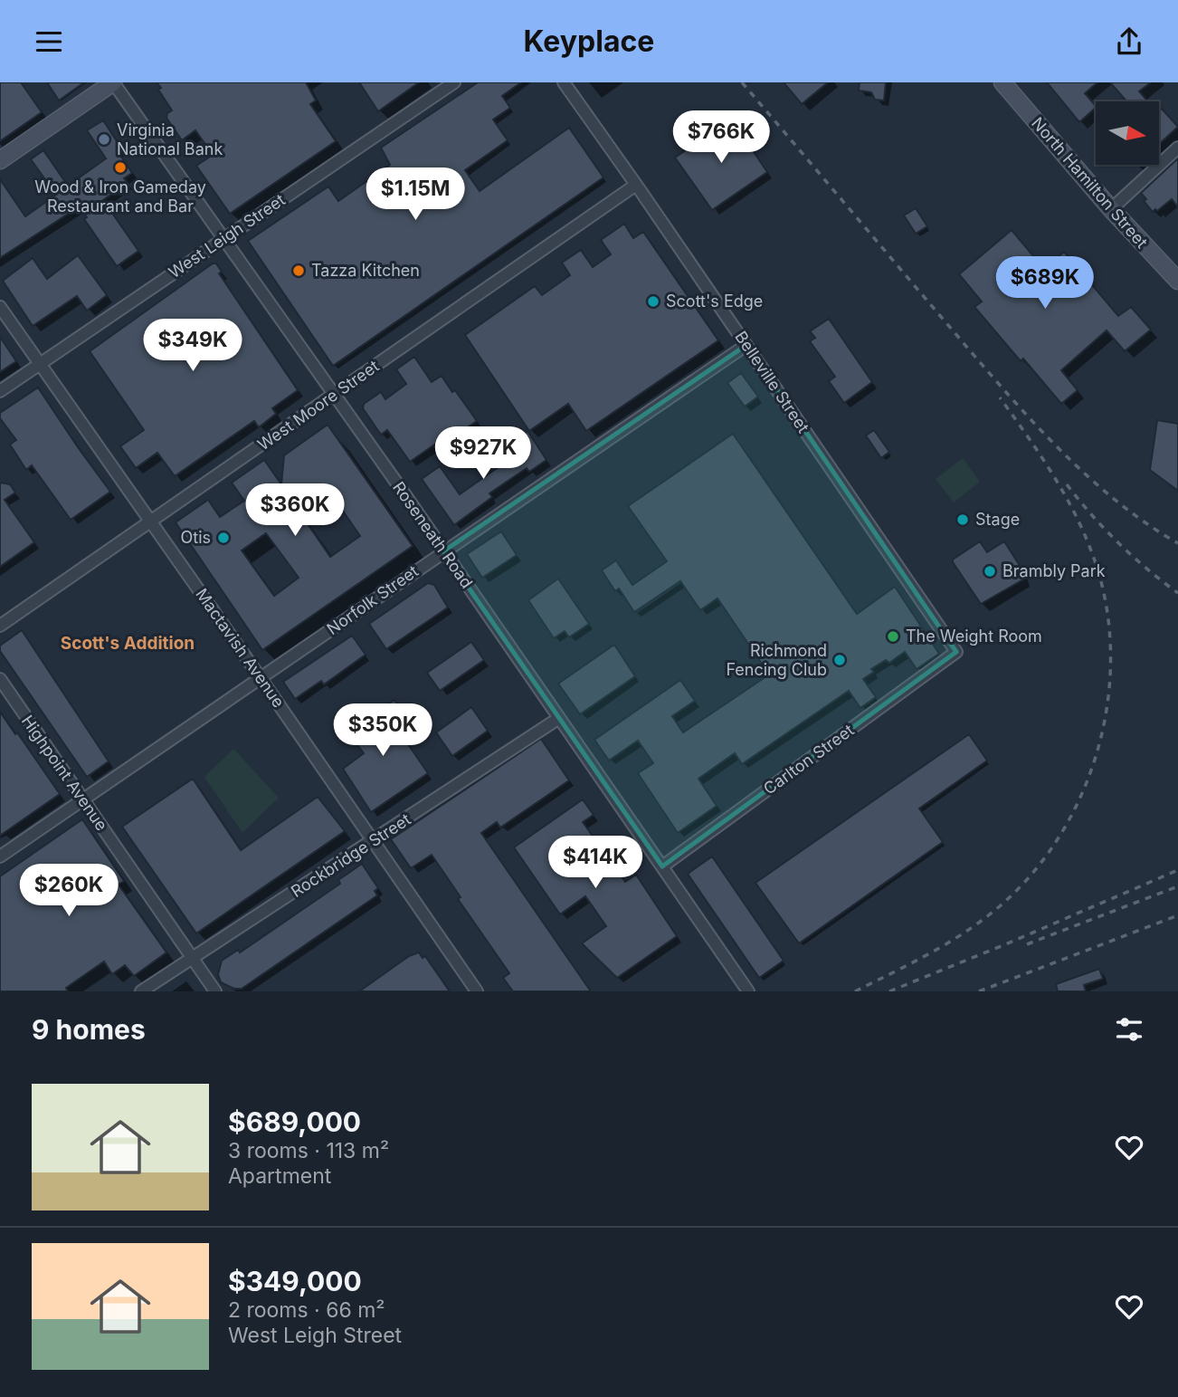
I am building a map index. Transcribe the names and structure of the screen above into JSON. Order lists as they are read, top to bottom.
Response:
{
  "streets": {
    "street": [
      "North Hamilton Street",
      "West Leigh Street",
      "Belleville Street",
      "West Moore Street",
      "Roseneath Road",
      "Norfolk Street",
      "Mactavish Avenue",
      "Carlton Street",
      "Highpoint Avenue",
      "Rockbridge Street"
    ]
  },
  "crossings": [
    ["West Leigh Street", "Roseneath Road"],
    ["West Leigh Street", "Mactavish Avenue"],
    ["Belleville Street", "West Moore Street"],
    ["Belleville Street", "Norfolk Street"],
    ["Belleville Street", "Carlton Street"],
    ["West Moore Street", "Roseneath Road"],
    ["West Moore Street", "Mactavish Avenue"],
    ["Roseneath Road", "Norfolk Street"],
    ["Roseneath Road", "Carlton Street"],
    ["Roseneath Road", "Rockbridge Street"],
    ["Norfolk Street", "Mactavish Avenue"],
    ["Norfolk Street", "Highpoint Avenue"],
    ["Mactavish Avenue", "Rockbridge Street"],
    ["Highpoint Avenue", "Rockbridge Street"]
  ],
  "districts": ["Scott's Addition"],
  "places": [
    "Virginia National Bank",
    "Wood & Iron Gameday Restaurant and Bar",
    "Tazza Kitchen",
    "Scott's Edge",
    "Stage",
    "Otis",
    "Brambly Park",
    "The Weight Room",
    "Richmond Fencing Club"
  ],
  "north": "right",
  "page": {
    "header": "Keyplace",
    "price": [
      "$766K",
      "$1.15M",
      "$689K",
      "$349K",
      "$927K",
      "$360K",
      "$350K",
      "$414K",
      "$260K"
    ],
    "heading": "9 homes",
    "list": [
      {
        "name": "$689,000",
        "note": "3 rooms · 113 m² · Apartment"
      },
      {
        "name": "$349,000",
        "note": "2 rooms · 66 m² · West Leigh Street"
      }
    ]
  }
}
